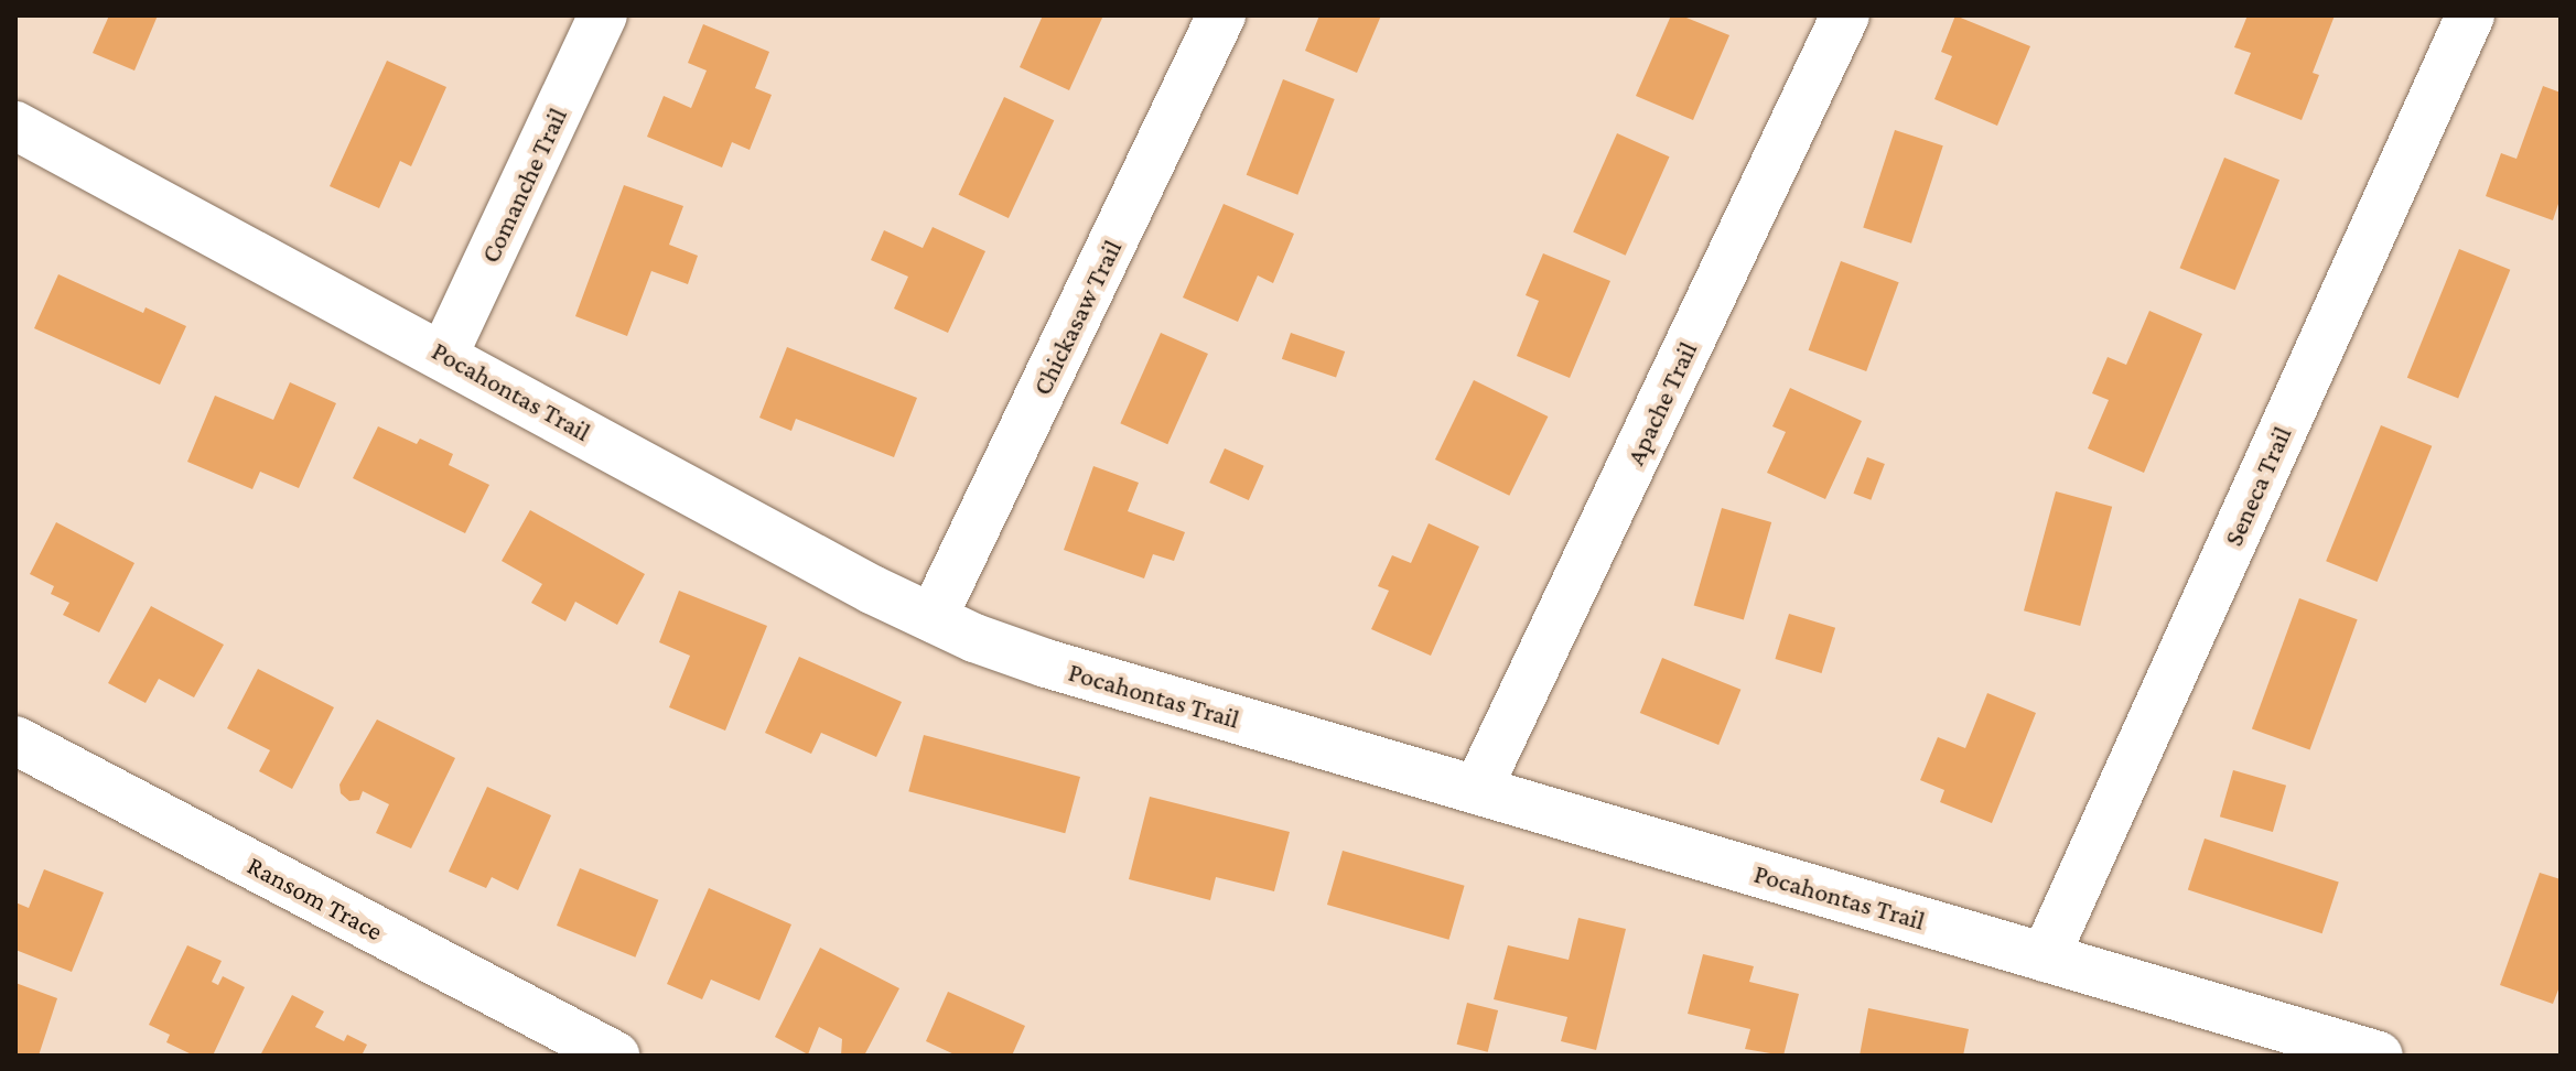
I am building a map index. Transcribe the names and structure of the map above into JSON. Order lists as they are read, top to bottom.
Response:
{
  "streets": {
    "street": [
      "Comanche Trail",
      "Chickasaw Trail",
      "Pocahontas Trail",
      "Apache Trail",
      "Seneca Trail",
      "Ransom Trace"
    ]
  },
  "crossings": [
    ["Comanche Trail", "Pocahontas Trail"],
    ["Chickasaw Trail", "Pocahontas Trail"],
    ["Pocahontas Trail", "Apache Trail"],
    ["Pocahontas Trail", "Seneca Trail"]
  ]
}
